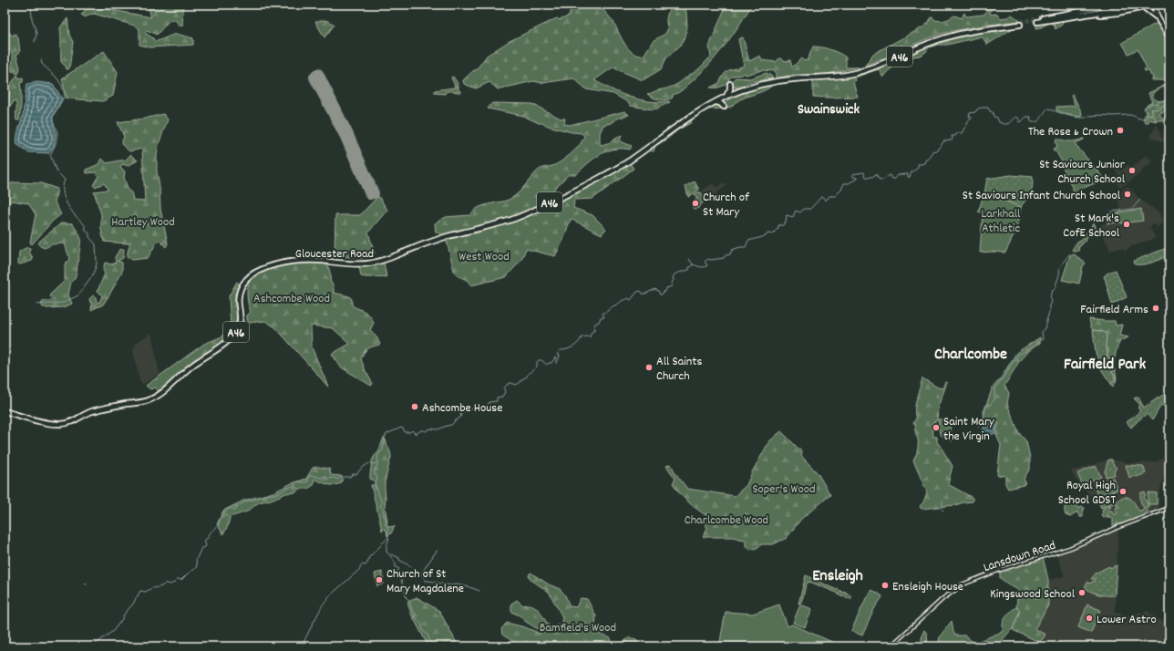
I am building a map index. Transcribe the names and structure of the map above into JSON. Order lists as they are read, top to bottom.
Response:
{
  "streets": {
    "highway": ["A46", "Gloucester Road"],
    "street": ["Lansdown Road"]
  },
  "crossings": [
    ["A46", "Gloucester Road"]
  ],
  "districts": [
    "Swainswick",
    "Charlcombe",
    "Fairfield Park",
    "Ensleigh"
  ],
  "parks": [
    "Larkhall Athletic",
    "Hartley Wood",
    "West Wood",
    "Ashcombe Wood",
    "Soper's Wood",
    "Charlcombe Wood",
    "Bamfield's Wood"
  ],
  "places": [
    "The Rose & Crown",
    "St Saviours Junior Church School",
    "St Saviours Infant Church School",
    "Church of St Mary",
    "St Mark's CofE School",
    "Fairfield Arms",
    "All Saints Church",
    "Ashcombe House",
    "Saint Mary the Virgin",
    "Royal High School GDST",
    "Church of St Mary Magdalene",
    "Ensleigh House",
    "Kingswood School",
    "Lower Astro"
  ]
}
